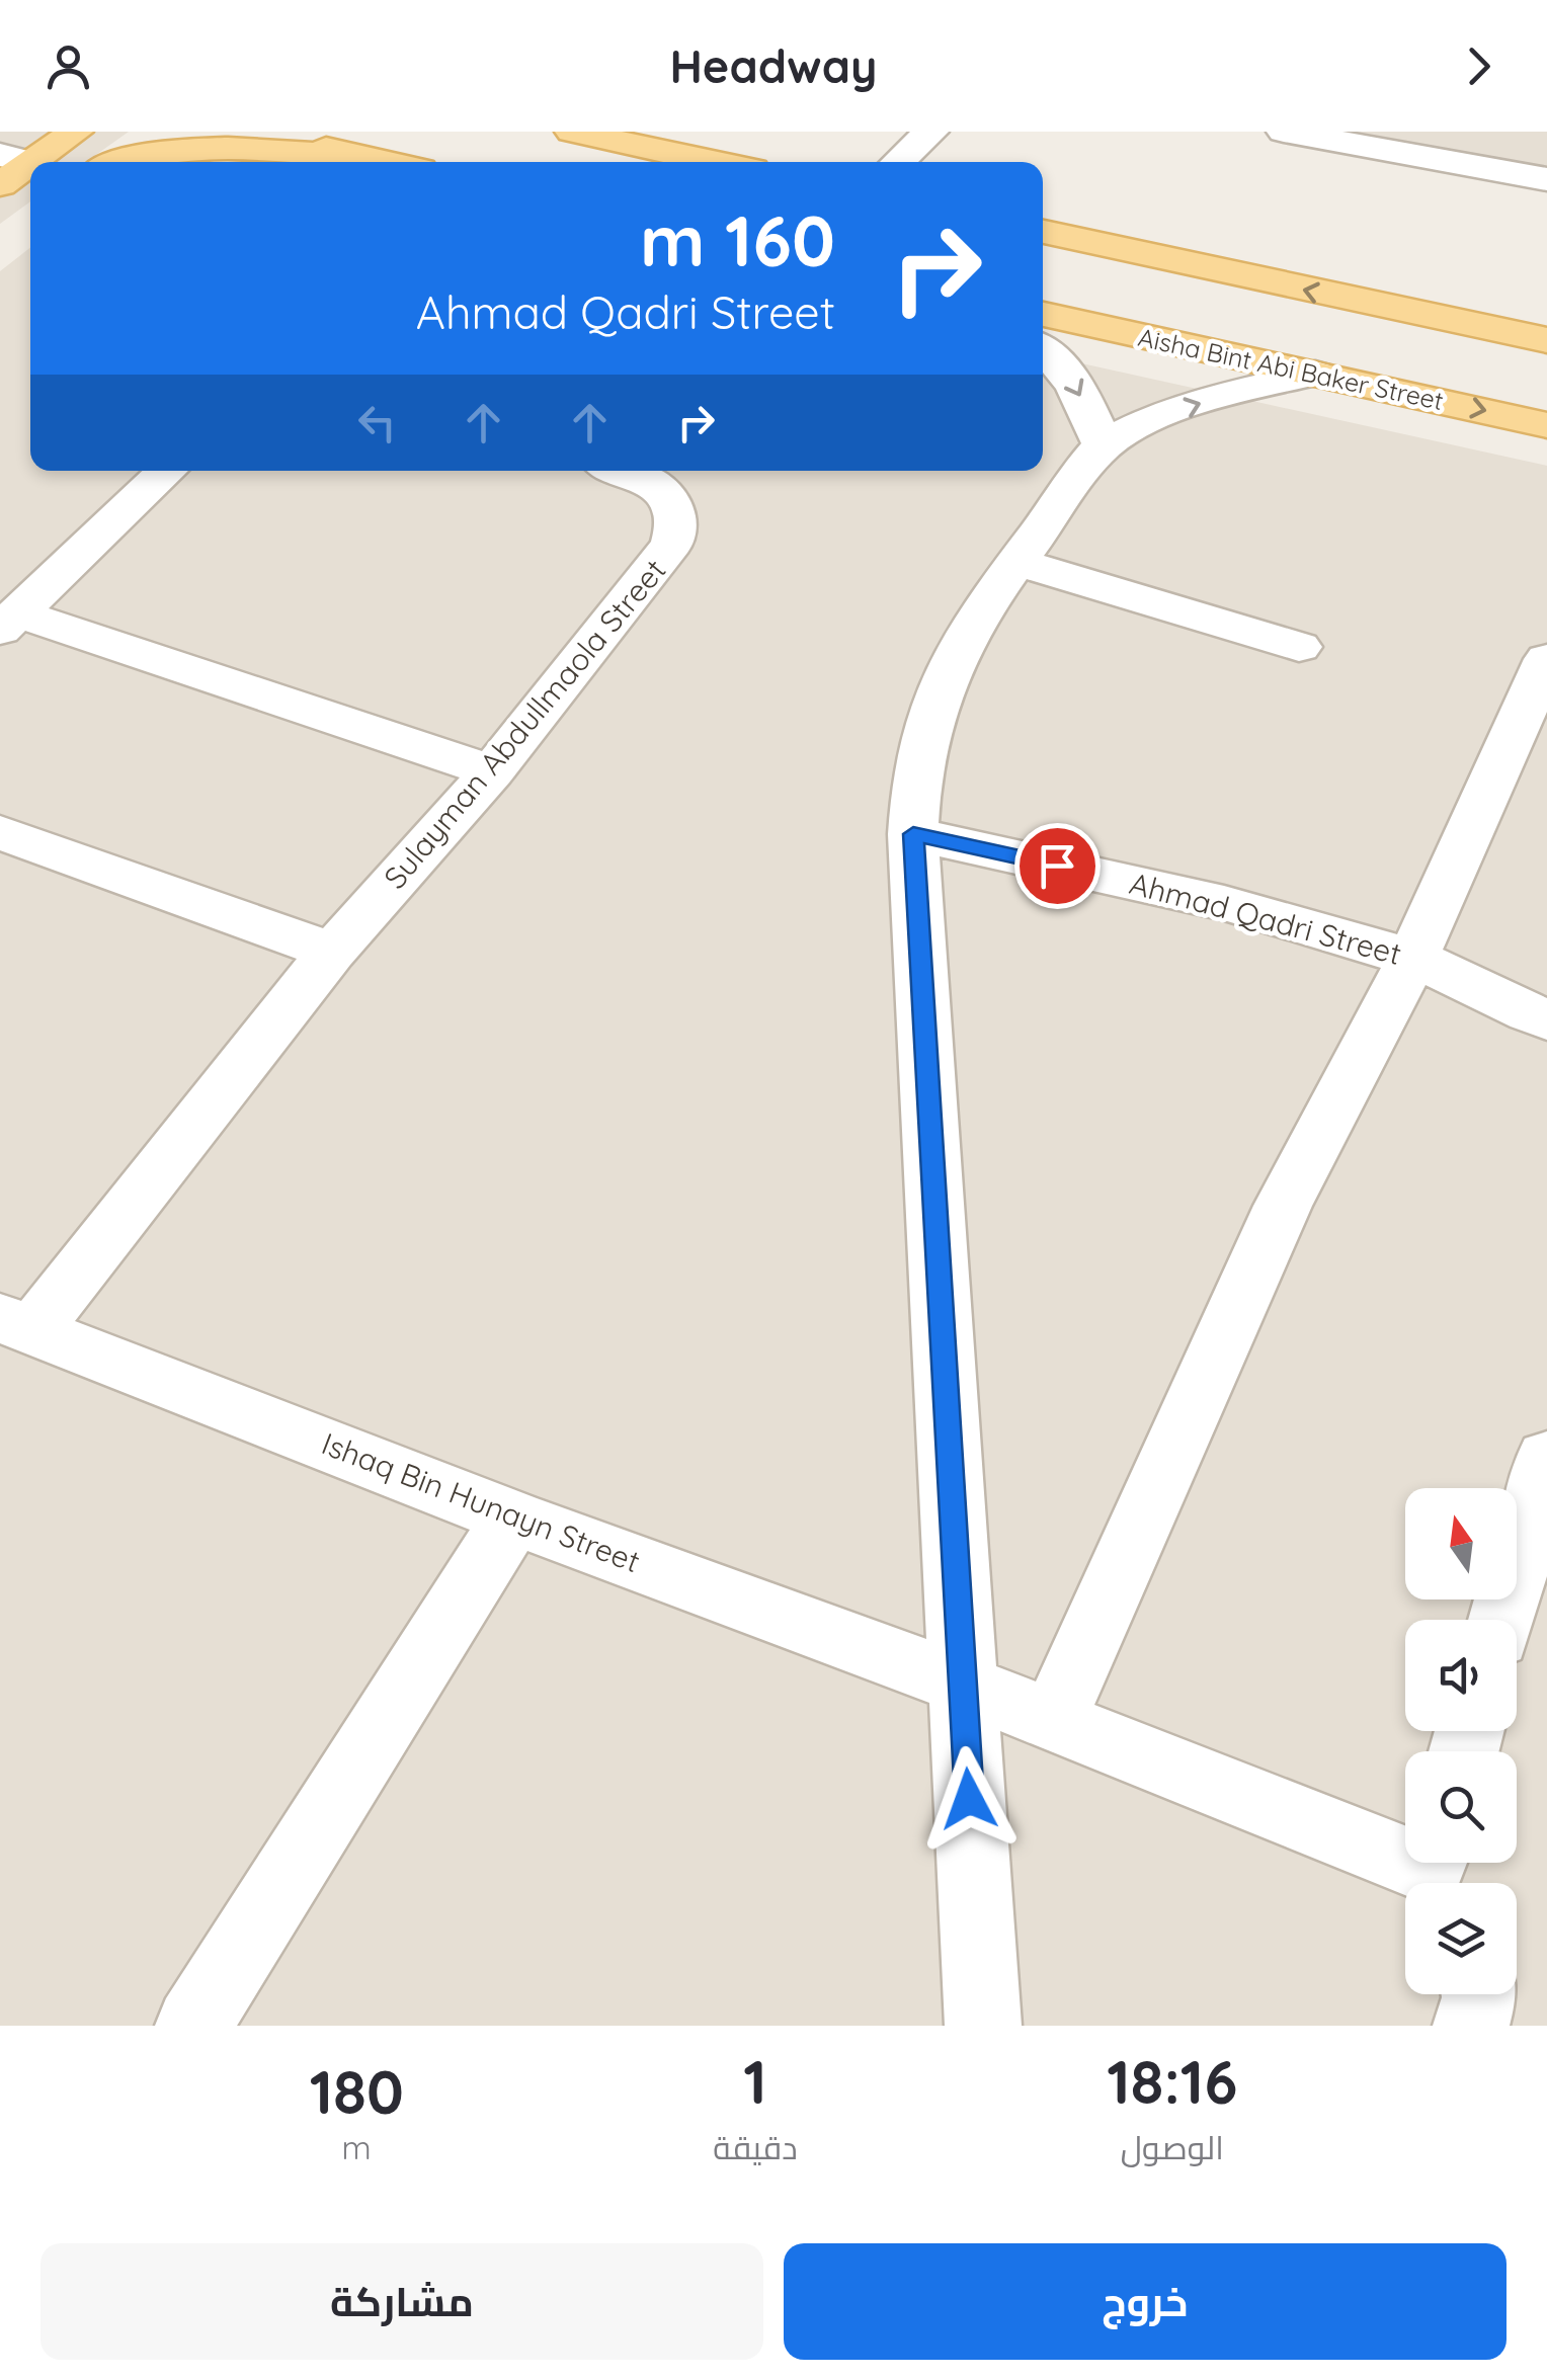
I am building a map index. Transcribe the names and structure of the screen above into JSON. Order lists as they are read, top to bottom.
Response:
{
  "streets": {
    "main road": ["Aisha Bint Abi Baker Street"],
    "street": ["Sulayman Abdullmaola Street", "Ahmad Qadri Street", "Ishaq Bin Hunayn Street"]
  },
  "crossings": [
    ["Sulayman Abdullmaola Street", "Ishaq Bin Hunayn Street"]
  ],
  "north": "top",
  "page": {
    "header": "Headway",
    "turn": ["160 m", "Ahmad Qadri Street"],
    "eta": [
      "18:16",
      "الوصول",
      "1",
      "دقيقة",
      "180",
      "m"
    ],
    "buttons": ["خروج", "مشاركة"]
  }
}
